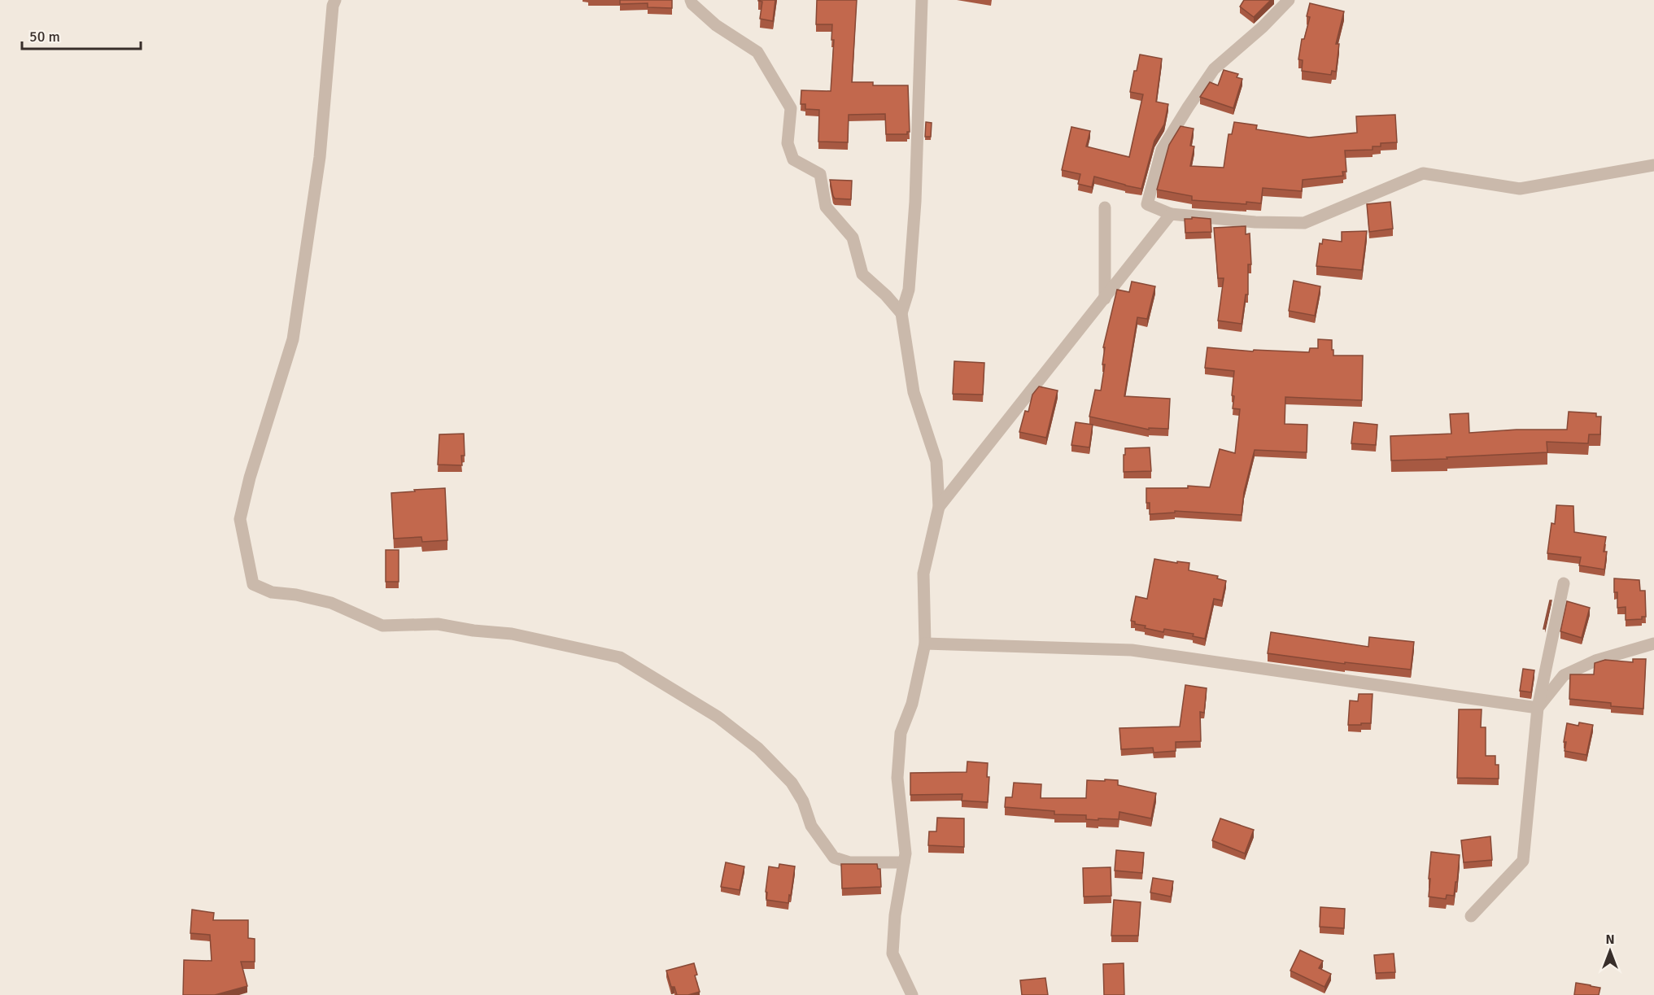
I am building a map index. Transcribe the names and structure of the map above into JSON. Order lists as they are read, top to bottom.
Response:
{
  "scale_bar": "50 m",
  "north": "top"
}
